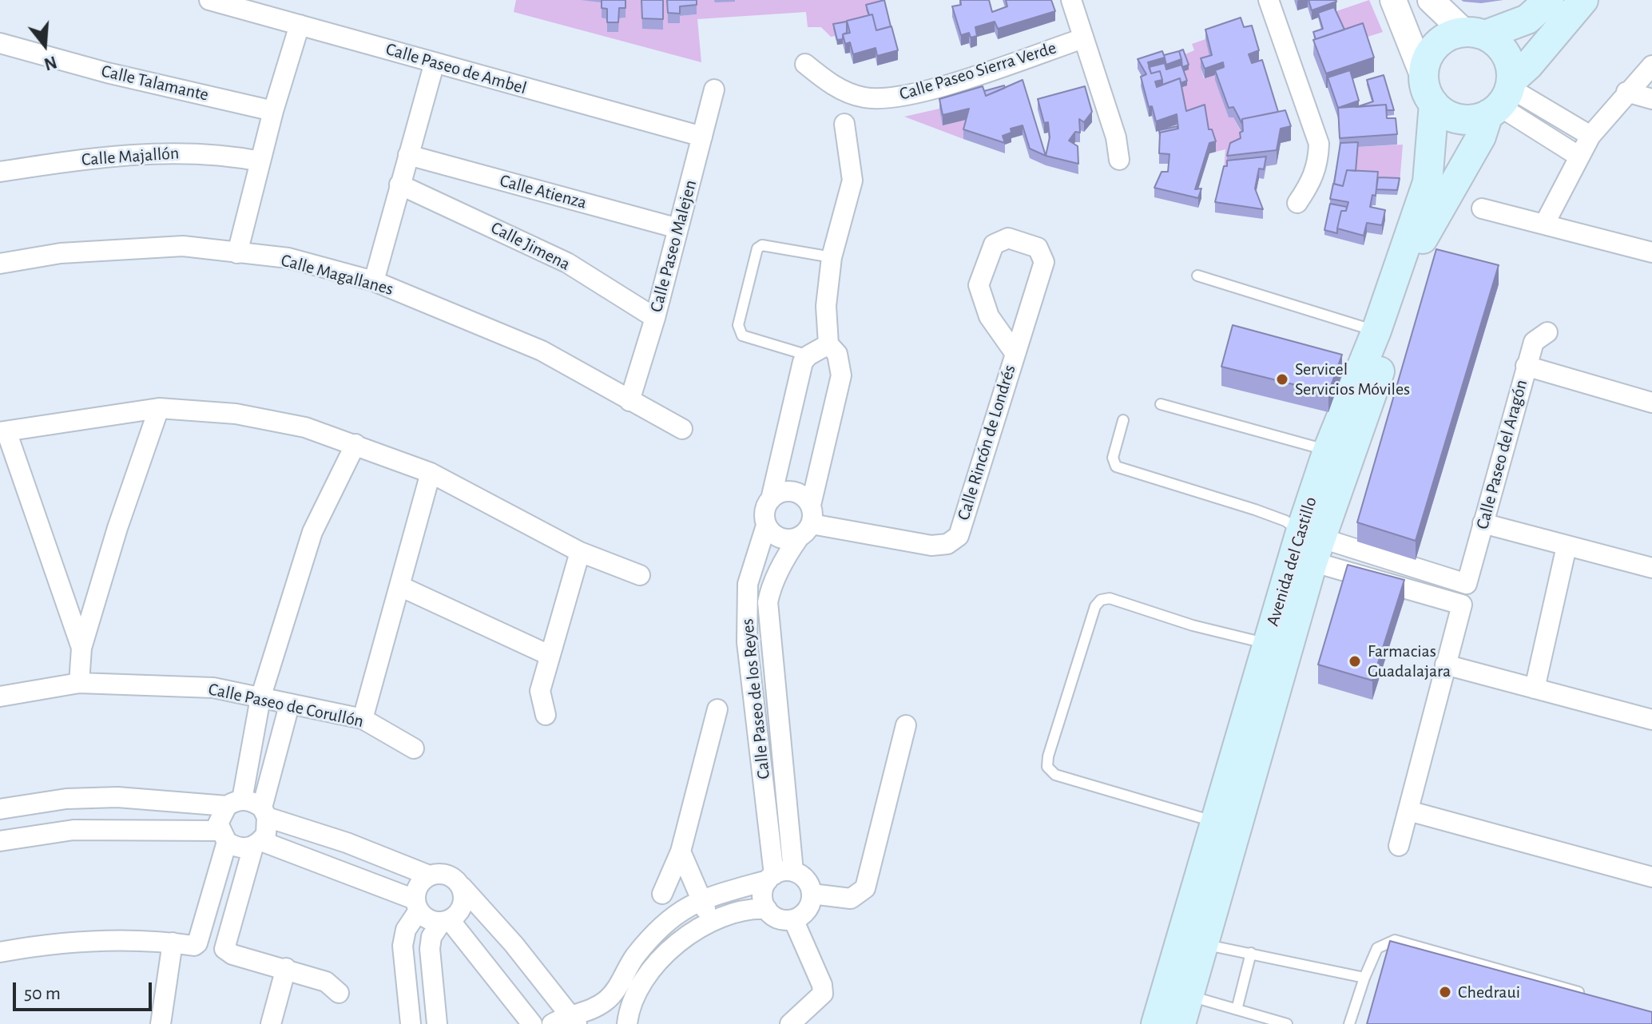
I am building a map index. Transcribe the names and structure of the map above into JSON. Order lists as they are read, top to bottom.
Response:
{
  "streets": {
    "main road": ["Avenida del Castillo"],
    "street": [
      "Calle Paseo de Ambel",
      "Calle Paseo Sierra Verde",
      "Calle Talamante",
      "Calle Majallón",
      "Calle Atienza",
      "Calle Jimena",
      "Calle Paseo Malejen",
      "Calle Magallanes",
      "Calle Rincón de Londrés",
      "Calle Paseo del Aragón",
      "Calle Paseo de los Reyes",
      "Calle Paseo de Corullón"
    ]
  },
  "crossings": [
    ["Calle Paseo de Ambel", "Calle Paseo Malejen"],
    ["Calle Atienza", "Calle Paseo Malejen"],
    ["Calle Jimena", "Calle Paseo Malejen"],
    ["Calle Paseo Malejen", "Calle Magallanes"],
    ["Calle Rincón de Londrés", "Calle Paseo de los Reyes"]
  ],
  "places": ["Servicel Servicios Móviles", "Farmacias Guadalajara", "Chedraui"],
  "scale_bar": "50 m",
  "north": "bottom"
}
